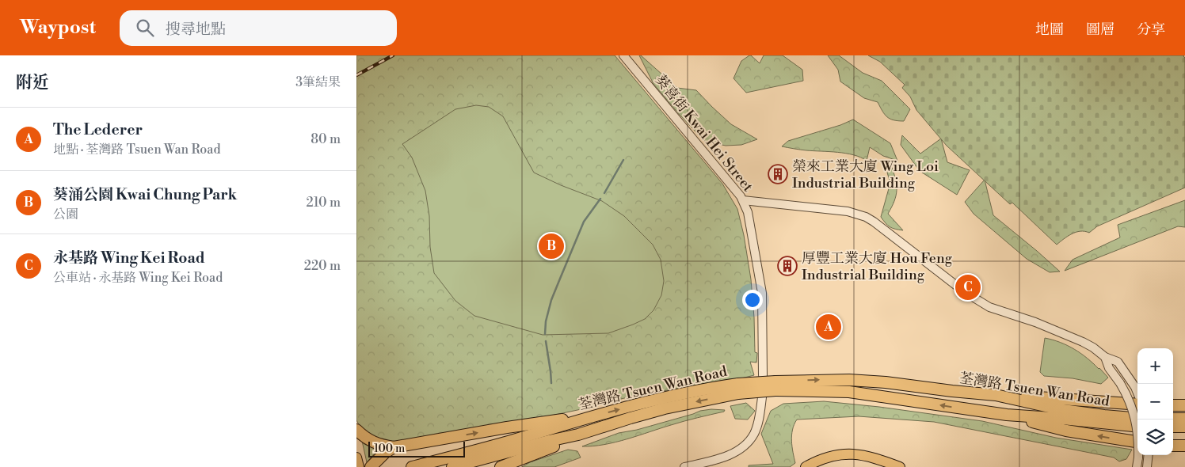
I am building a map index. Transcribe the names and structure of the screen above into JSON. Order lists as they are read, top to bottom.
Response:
{
  "streets": {
    "highway": ["荃灣路 Tsuen Wan Road"],
    "street": ["葵喜街 Kwai Hei Street"]
  },
  "places": {
    "building": ["榮來工業大廈 Wing Loi Industrial Building", "厚豐工業大廈 Hou Feng Industrial Building"]
  },
  "scale_bar": "100 m",
  "page": {
    "header": "Waypost",
    "search": "搜尋地點",
    "nav": ["地圖", "圖層", "分享"],
    "heading": ["附近", "3筆結果"],
    "list": [
      {
        "mark": "A",
        "name": "The Lederer",
        "note": "地點 · 荃灣路 Tsuen Wan Road",
        "value": "80 m"
      },
      {
        "mark": "B",
        "name": "葵涌公園 Kwai Chung Park",
        "note": "公園",
        "value": "210 m"
      },
      {
        "mark": "C",
        "name": "永基路 Wing Kei Road",
        "note": "公車站 · 永基路 Wing Kei Road",
        "value": "220 m"
      }
    ],
    "pins": ["B", "C", "A"],
    "map_buttons": ["+", "−"],
    "scale": "100 m"
  }
}
